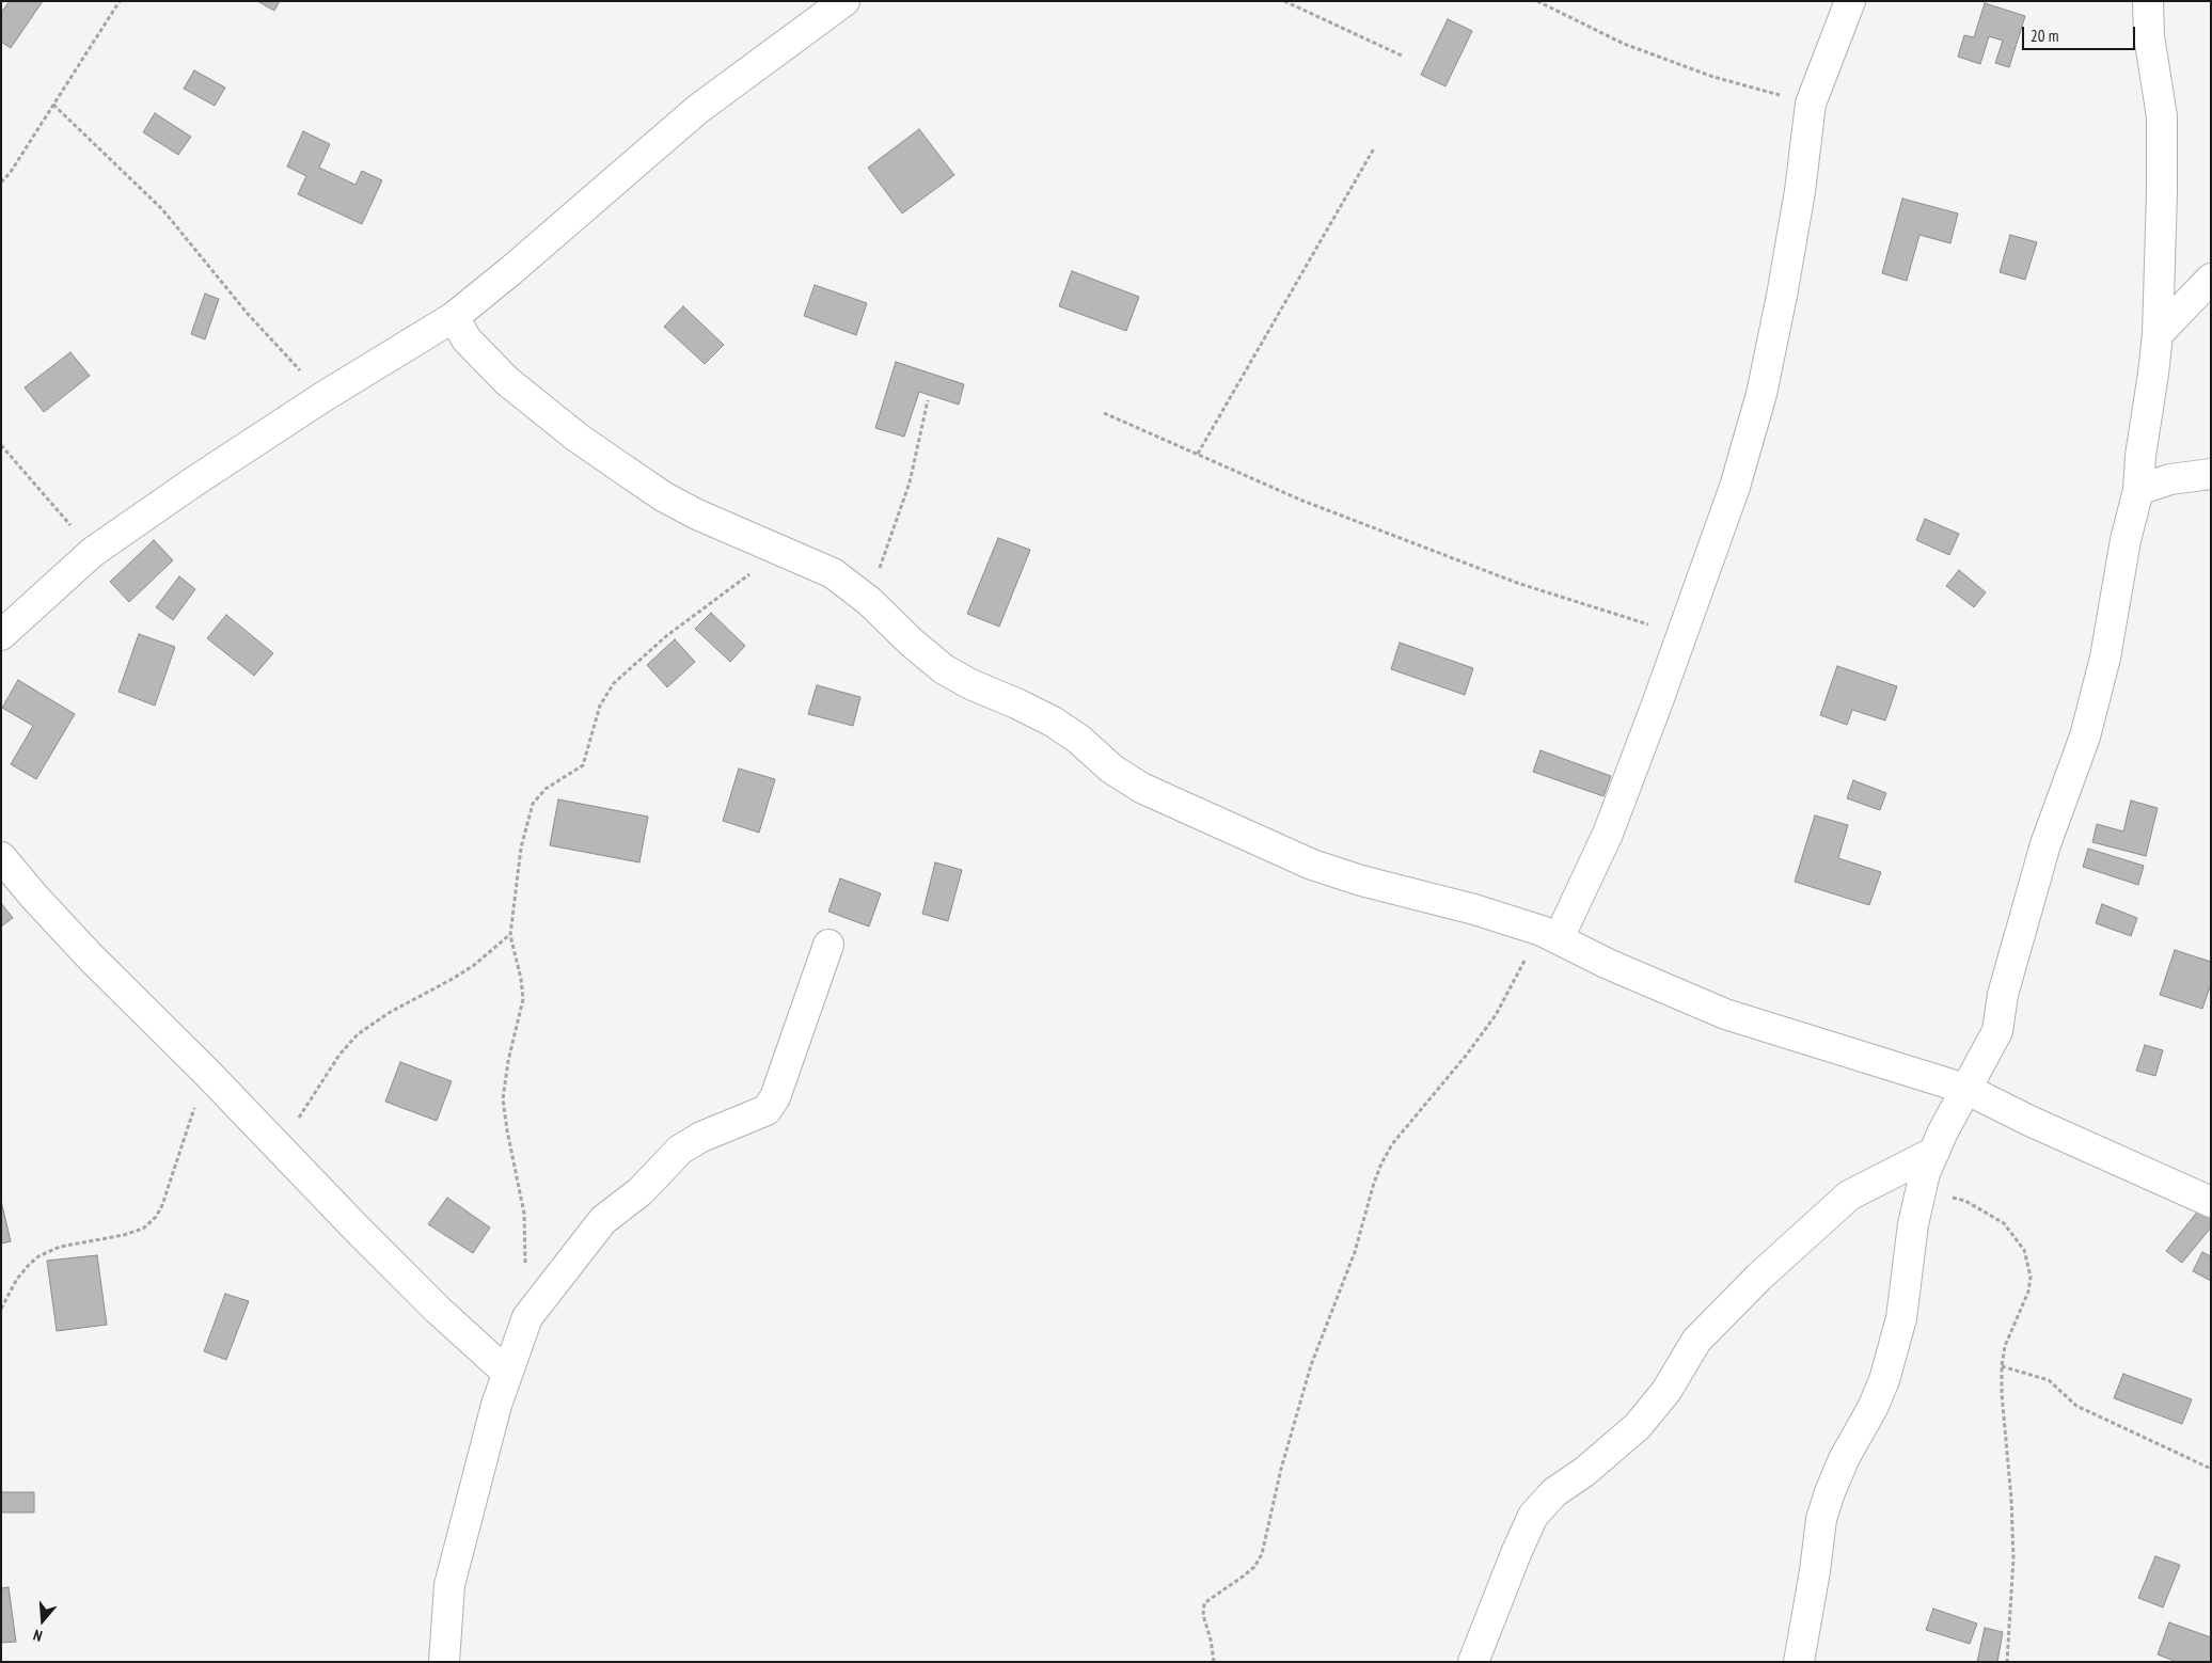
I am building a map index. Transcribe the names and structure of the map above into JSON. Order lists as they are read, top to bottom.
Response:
{
  "scale_bar": "20 m",
  "north": "bottom"
}
